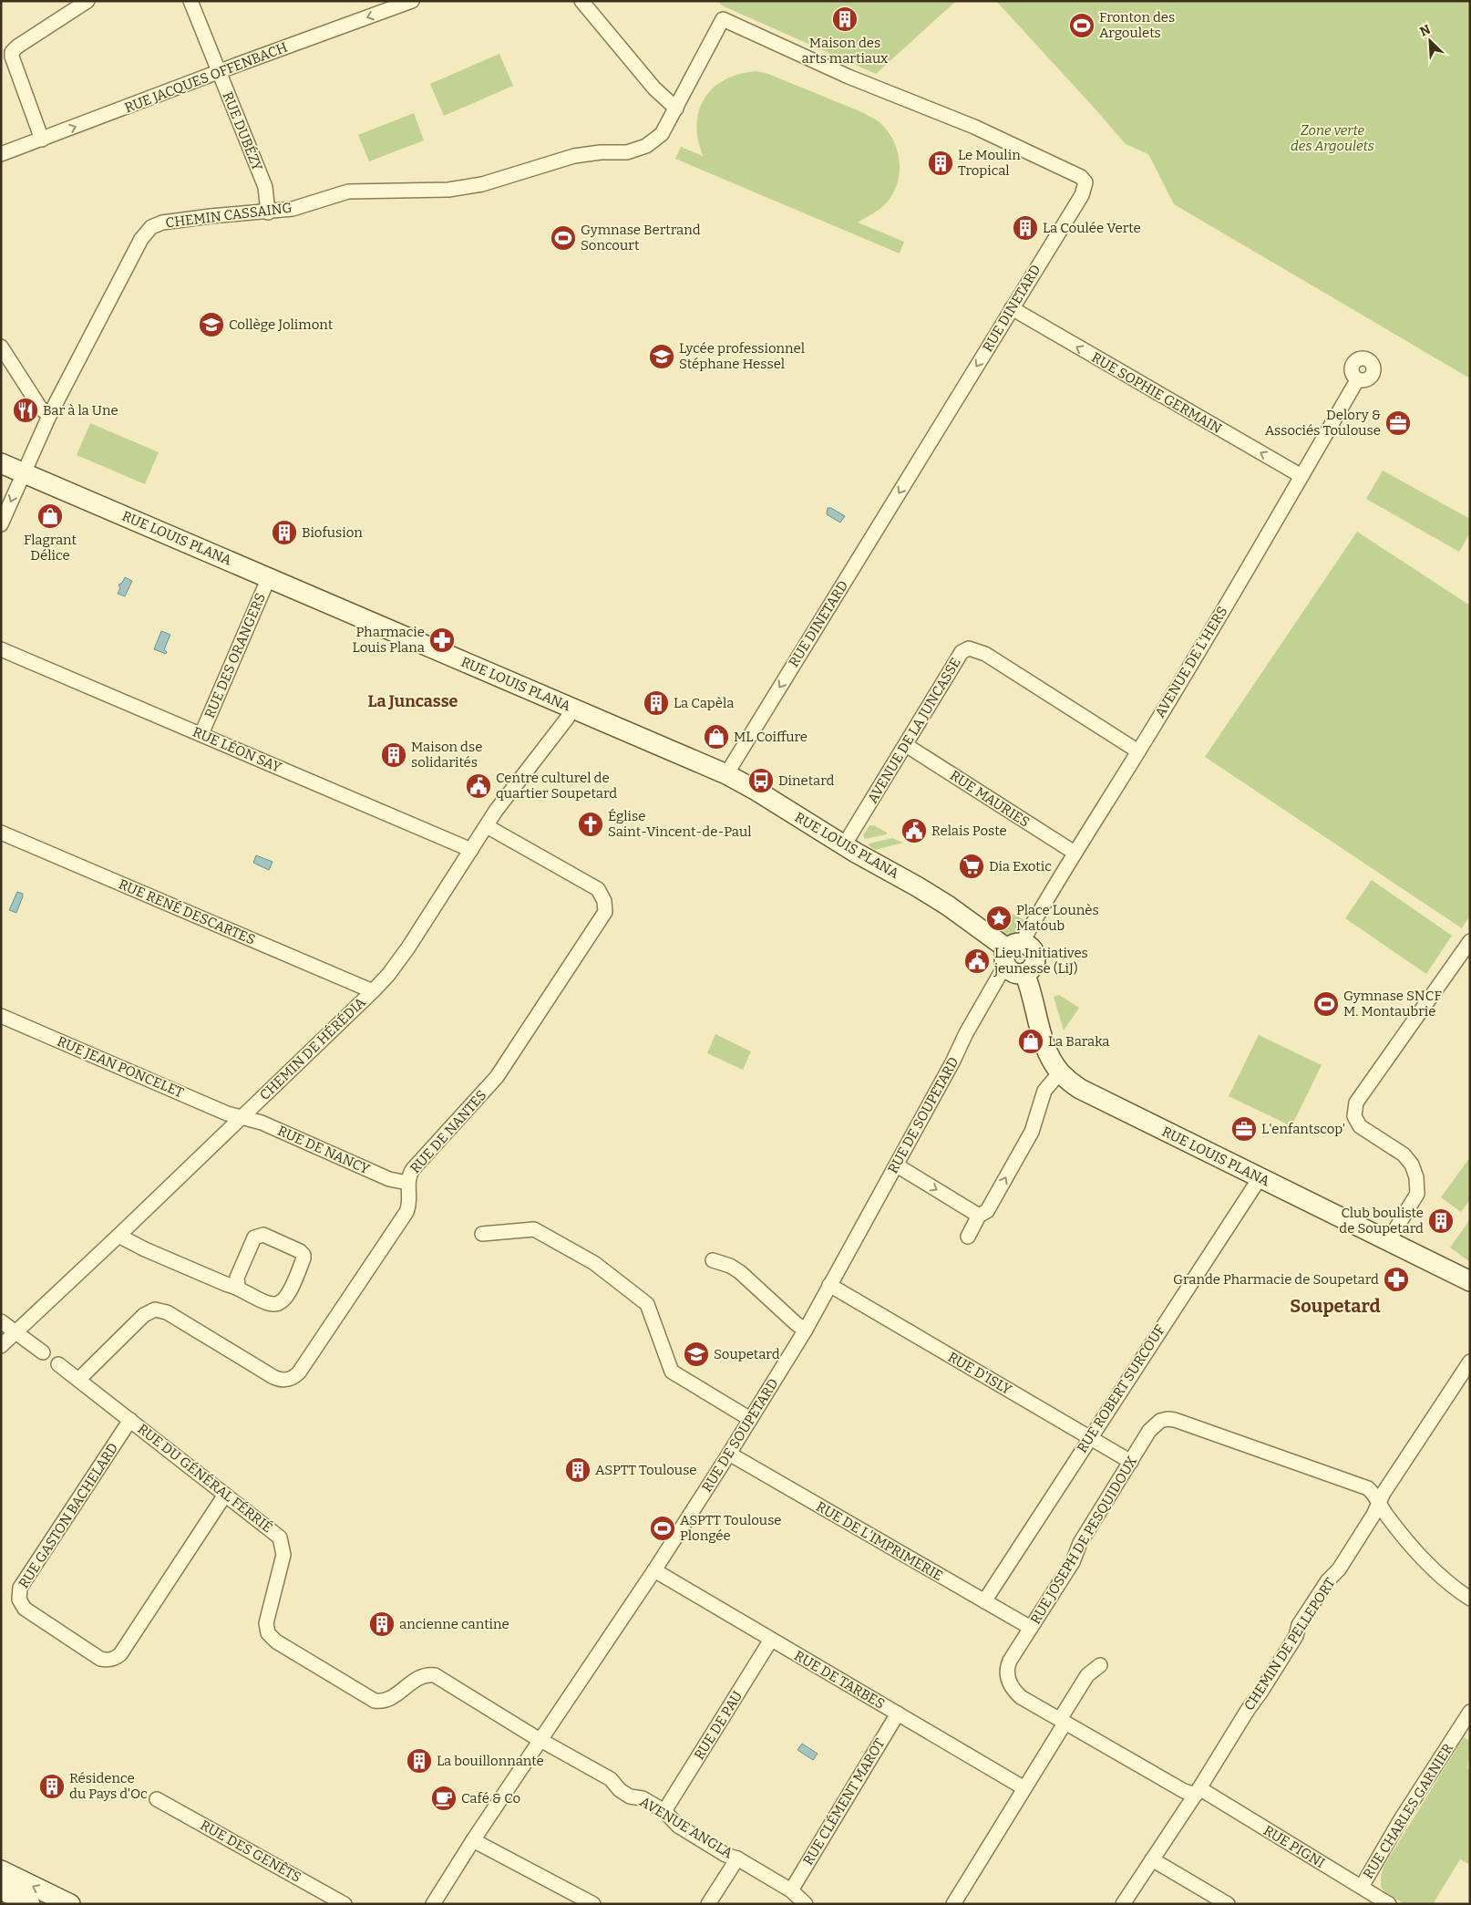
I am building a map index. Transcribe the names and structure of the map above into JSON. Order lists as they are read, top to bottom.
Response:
{
  "streets": {
    "street": [
      "RUE JACQUES OFFENBACH",
      "RUE DUBÉZY",
      "CHEMIN CASSAING",
      "RUE DINETARD",
      "RUE SOPHIE GERMAIN",
      "RUE LOUIS PLANA",
      "RUE DES ORANGERS",
      "AVENUE DE L'HERS",
      "AVENUE DE LA JUNCASSE",
      "RUE LÉON SAY",
      "RUE MAURIES",
      "RUE RENÉ DESCARTES",
      "CHEMIN DE HÉRÉDIA",
      "RUE JEAN PONCELET",
      "RUE DE SOUPETARD",
      "RUE DE NANTES",
      "RUE DE NANCY",
      "RUE D'ISLY",
      "RUE ROBERT SURCOUF",
      "RUE DU GÉNÉRAL FÉRRIÉ",
      "RUE GASTON BACHELARD",
      "RUE JOSEPH DE PESQUIDOUX",
      "RUE DE L'IMPRIMERIE",
      "CHEMIN DE PELLEPORT",
      "RUE DE TARBES",
      "RUE DE PAU",
      "RUE CLÉMENT MAROT",
      "RUE CHARLES GARNIER",
      "AVENUE ANGLA",
      "RUE PIGNI",
      "RUE DES GENÊTS"
    ]
  },
  "crossings": [
    ["RUE JACQUES OFFENBACH", "RUE DUBÉZY"],
    ["RUE DUBÉZY", "CHEMIN CASSAING"],
    ["CHEMIN CASSAING", "RUE DINETARD"],
    ["CHEMIN CASSAING", "RUE LOUIS PLANA"],
    ["RUE DINETARD", "RUE SOPHIE GERMAIN"],
    ["RUE DINETARD", "RUE LOUIS PLANA"],
    ["RUE SOPHIE GERMAIN", "AVENUE DE L'HERS"],
    ["RUE LOUIS PLANA", "RUE DES ORANGERS"],
    ["RUE LOUIS PLANA", "AVENUE DE L'HERS"],
    ["RUE LOUIS PLANA", "AVENUE DE LA JUNCASSE"],
    ["RUE LOUIS PLANA", "CHEMIN DE HÉRÉDIA"],
    ["RUE LOUIS PLANA", "RUE DE SOUPETARD"],
    ["RUE LOUIS PLANA", "RUE ROBERT SURCOUF"],
    ["RUE DES ORANGERS", "RUE LÉON SAY"],
    ["AVENUE DE L'HERS", "AVENUE DE LA JUNCASSE"],
    ["AVENUE DE L'HERS", "RUE MAURIES"],
    ["AVENUE DE L'HERS", "RUE DE SOUPETARD"],
    ["AVENUE DE LA JUNCASSE", "RUE MAURIES"],
    ["RUE LÉON SAY", "CHEMIN DE HÉRÉDIA"],
    ["RUE RENÉ DESCARTES", "CHEMIN DE HÉRÉDIA"],
    ["CHEMIN DE HÉRÉDIA", "RUE JEAN PONCELET"],
    ["CHEMIN DE HÉRÉDIA", "RUE DE NANTES"],
    ["CHEMIN DE HÉRÉDIA", "RUE DE NANCY"],
    ["RUE JEAN PONCELET", "RUE DE NANCY"],
    ["RUE DE SOUPETARD", "RUE D'ISLY"],
    ["RUE DE SOUPETARD", "RUE DU GÉNÉRAL FÉRRIÉ"],
    ["RUE DE SOUPETARD", "RUE DE L'IMPRIMERIE"],
    ["RUE DE SOUPETARD", "RUE DE TARBES"],
    ["RUE DE SOUPETARD", "AVENUE ANGLA"],
    ["RUE DE NANTES", "RUE DE NANCY"],
    ["RUE DE NANTES", "RUE DU GÉNÉRAL FÉRRIÉ"],
    ["RUE D'ISLY", "RUE ROBERT SURCOUF"],
    ["RUE D'ISLY", "RUE JOSEPH DE PESQUIDOUX"],
    ["RUE ROBERT SURCOUF", "RUE DE L'IMPRIMERIE"],
    ["RUE DU GÉNÉRAL FÉRRIÉ", "RUE GASTON BACHELARD"],
    ["RUE DU GÉNÉRAL FÉRRIÉ", "AVENUE ANGLA"],
    ["RUE JOSEPH DE PESQUIDOUX", "RUE DE L'IMPRIMERIE"],
    ["RUE JOSEPH DE PESQUIDOUX", "CHEMIN DE PELLEPORT"],
    ["RUE JOSEPH DE PESQUIDOUX", "RUE PIGNI"],
    ["CHEMIN DE PELLEPORT", "RUE PIGNI"],
    ["RUE DE TARBES", "RUE DE PAU"],
    ["RUE DE TARBES", "RUE CLÉMENT MAROT"],
    ["RUE DE PAU", "AVENUE ANGLA"],
    ["RUE CLÉMENT MAROT", "AVENUE ANGLA"],
    ["RUE CHARLES GARNIER", "RUE PIGNI"]
  ],
  "one_way": ["RUE DINETARD", "RUE SOPHIE GERMAIN"],
  "districts": ["La Juncasse", "Soupetard"],
  "parks": ["Zone verte des Argoulets"],
  "places": {
    "building": [
      "Maison des arts martiaux",
      "Le Moulin Tropical",
      "La Coulée Verte",
      "Biofusion",
      "La Capèla",
      "Maison dse solidarités",
      "Club bouliste de Soupetard",
      "ASPTT Toulouse",
      "ancienne cantine",
      "La bouillonnante",
      "Résidence du Pays d'Oc"
    ],
    "sports": [
      "Fronton des Argoulets",
      "Gymnase Bertrand Soncourt",
      "Gymnase SNCF M. Montaubrie",
      "ASPTT Toulouse Plongée"
    ],
    "school or university": ["Collège Jolimont", "Lycée professionnel Stéphane Hessel", "Soupetard"],
    "restaurant": ["Bar à la Une"],
    "office": ["Delory & Associés Toulouse", "L'enfantscop'"],
    "shop": ["Flagrant Délice", "ML Coiffure", "La Baraka"],
    "pharmacy": ["Pharmacie Louis Plana", "Grande Pharmacie de Soupetard"],
    "bus stop": ["Dinetard"],
    "public building": ["Centre culturel de quartier Soupetard", "Relais Poste", "Lieu Initiatives jeunesse (LiJ)"],
    "church": ["Église Saint-Vincent-de-Paul"],
    "supermarket": ["Dia Exotic"],
    "place": ["Place Lounès Matoub"],
    "cafe": ["Café & Co"]
  },
  "north": "top left"
}
